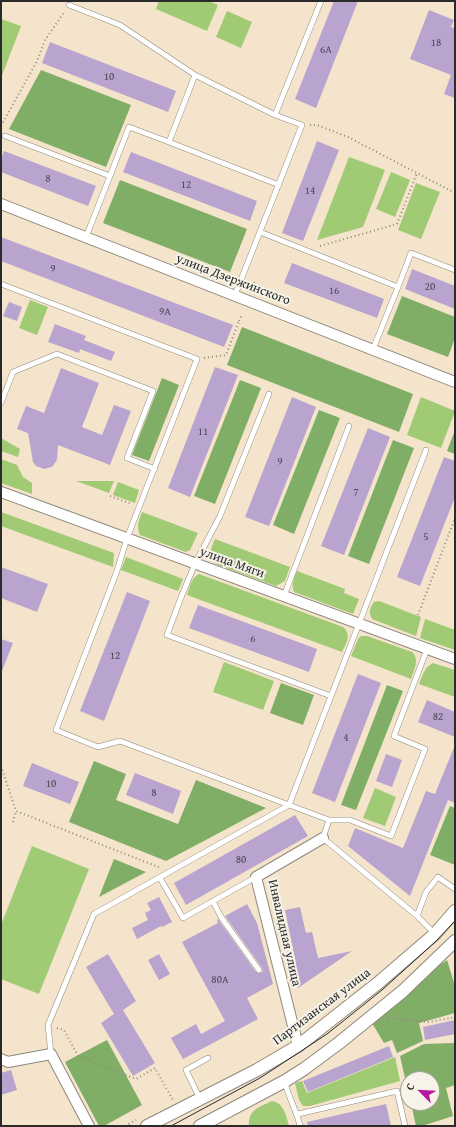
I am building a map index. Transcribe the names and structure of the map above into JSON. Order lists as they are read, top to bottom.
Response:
{
  "streets": {
    "street": [
      "улица Дзержинского",
      "улица Мяги",
      "Инвалидная улица",
      "Партизанская улица"
    ]
  },
  "crossings": [
    ["Инвалидная улица", "Партизанская улица"]
  ],
  "house_numbers": [
    "18",
    "6А",
    "10",
    "8",
    "12",
    "14",
    "9",
    "20",
    "16",
    "9А",
    "11",
    "9",
    "7",
    "5",
    "6",
    "12",
    "82",
    "4",
    "10",
    "8",
    "80",
    "80А"
  ],
  "north": "top left"
}
